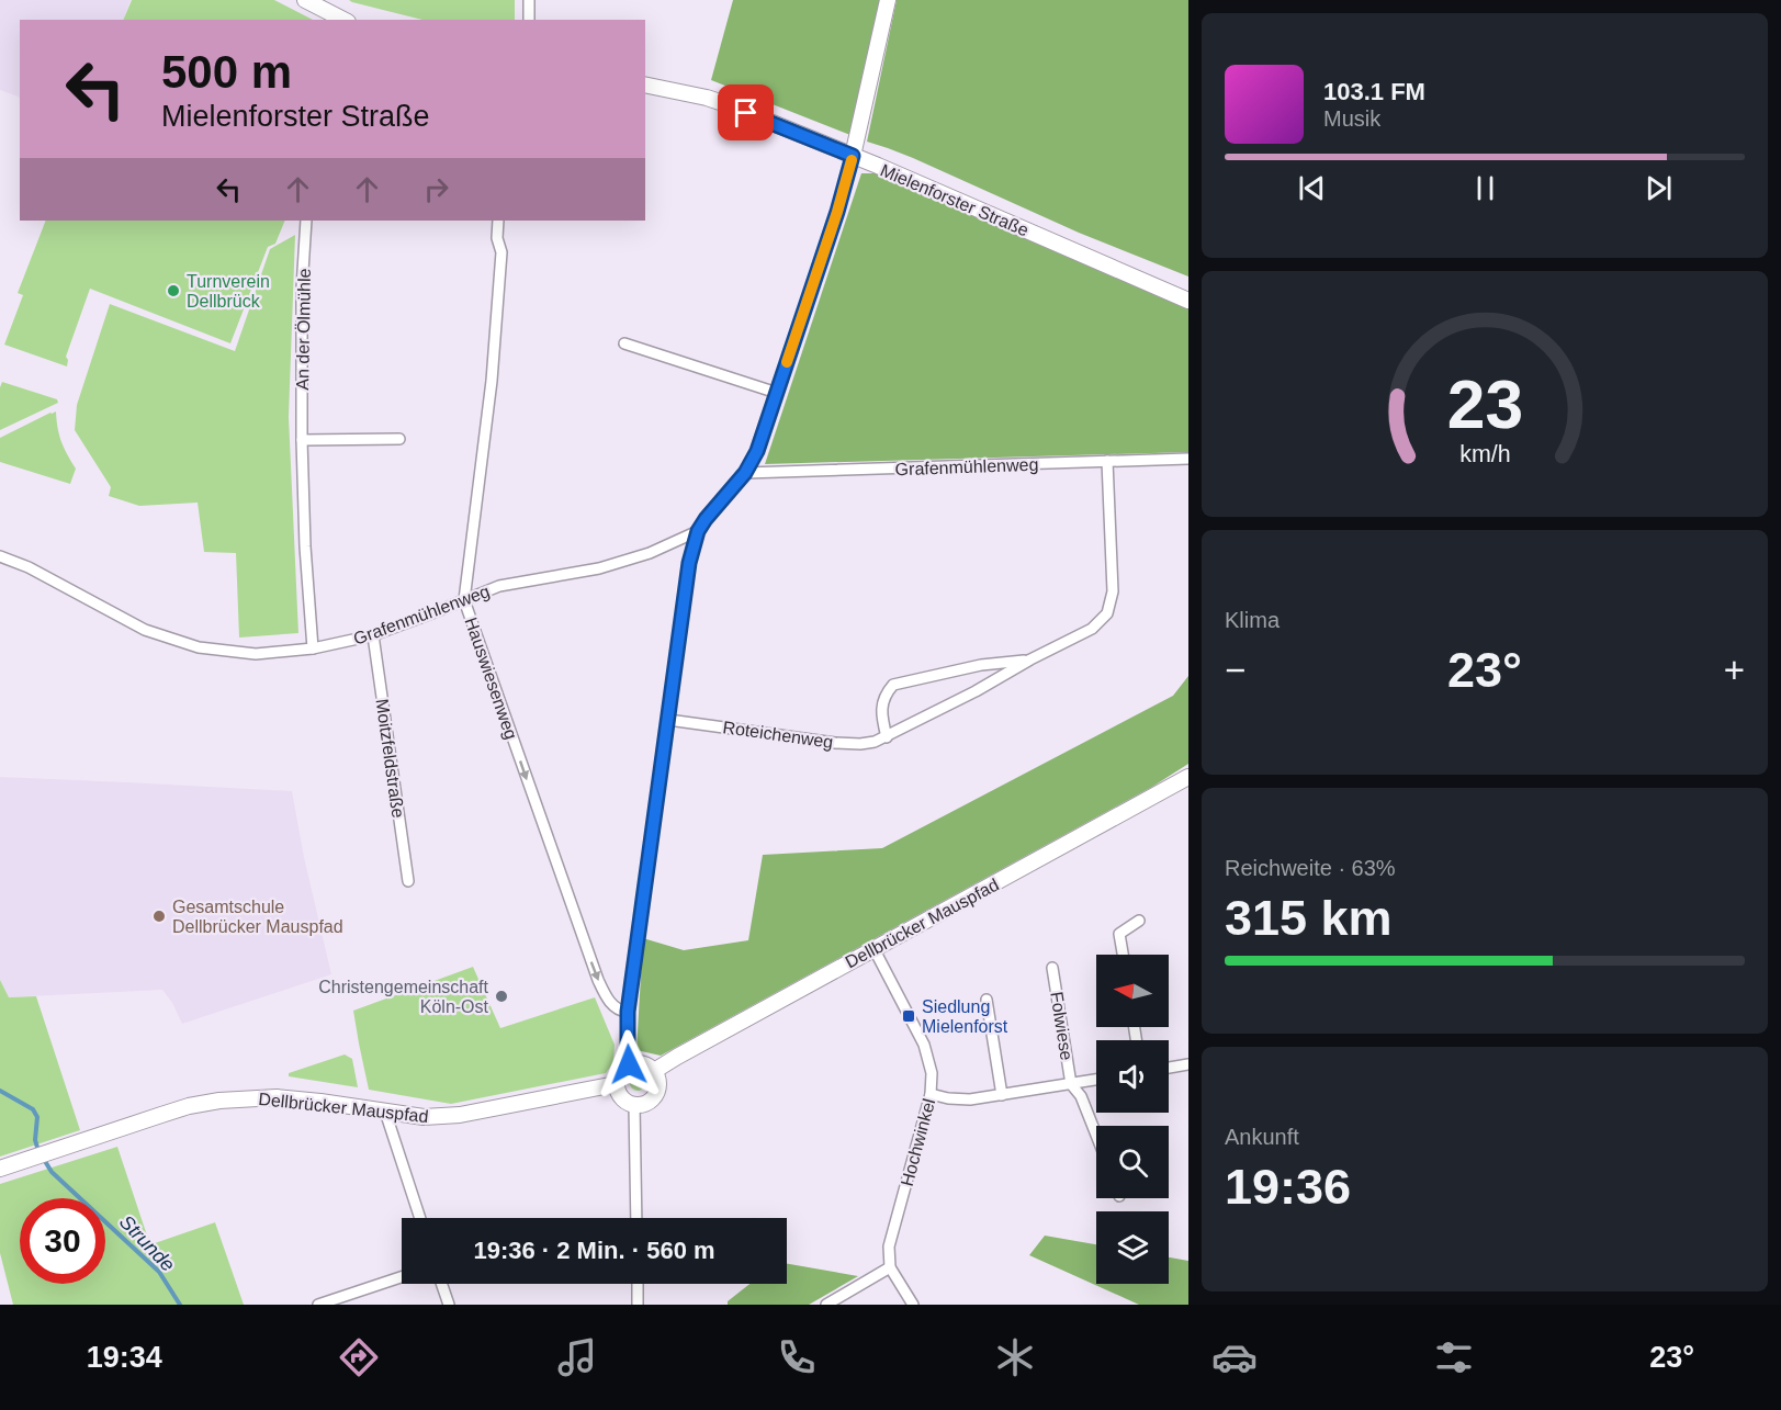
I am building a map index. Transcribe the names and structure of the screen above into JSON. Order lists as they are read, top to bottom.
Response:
{
  "streets": {
    "main road": ["Mielenforster Straße", "Dellbrücker Mauspfad"],
    "street": [
      "An der Ölmühle",
      "Grafenmühlenweg",
      "Hauswiesenweg",
      "Roteichenweg",
      "Moitzfeldstraße",
      "Folwiese",
      "Hochwinkel"
    ]
  },
  "crossings": [
    ["An der Ölmühle", "Grafenmühlenweg"],
    ["Grafenmühlenweg", "Hauswiesenweg"],
    ["Grafenmühlenweg", "Roteichenweg"],
    ["Grafenmühlenweg", "Moitzfeldstraße"],
    ["Dellbrücker Mauspfad", "Hochwinkel"],
    ["Folwiese", "Hochwinkel"]
  ],
  "one_way": ["Hauswiesenweg"],
  "water": ["Strunde"],
  "places": {
    "other": ["Turnverein Dellbrück", "Gesamtschule Dellbrücker Mauspfad", "Christengemeinschaft Köln-Ost"],
    "transit": ["Siedlung Mielenforst"]
  },
  "north": "left",
  "page": {
    "turn": ["500 m", "Mielenforster Straße"],
    "song": ["103.1 FM", "Musik"],
    "tile": [
      "Klima",
      ["Reichweite · 63%", "315 km"],
      ["Ankunft", "19:36"]
    ],
    "heat": ["−", "23°", "+"],
    "limit": "30",
    "trip": "19:36 · 2 Min. · 560 m",
    "tabs": ["19:34", "23°"],
    "gauge": ["23", "km/h"]
  }
}
